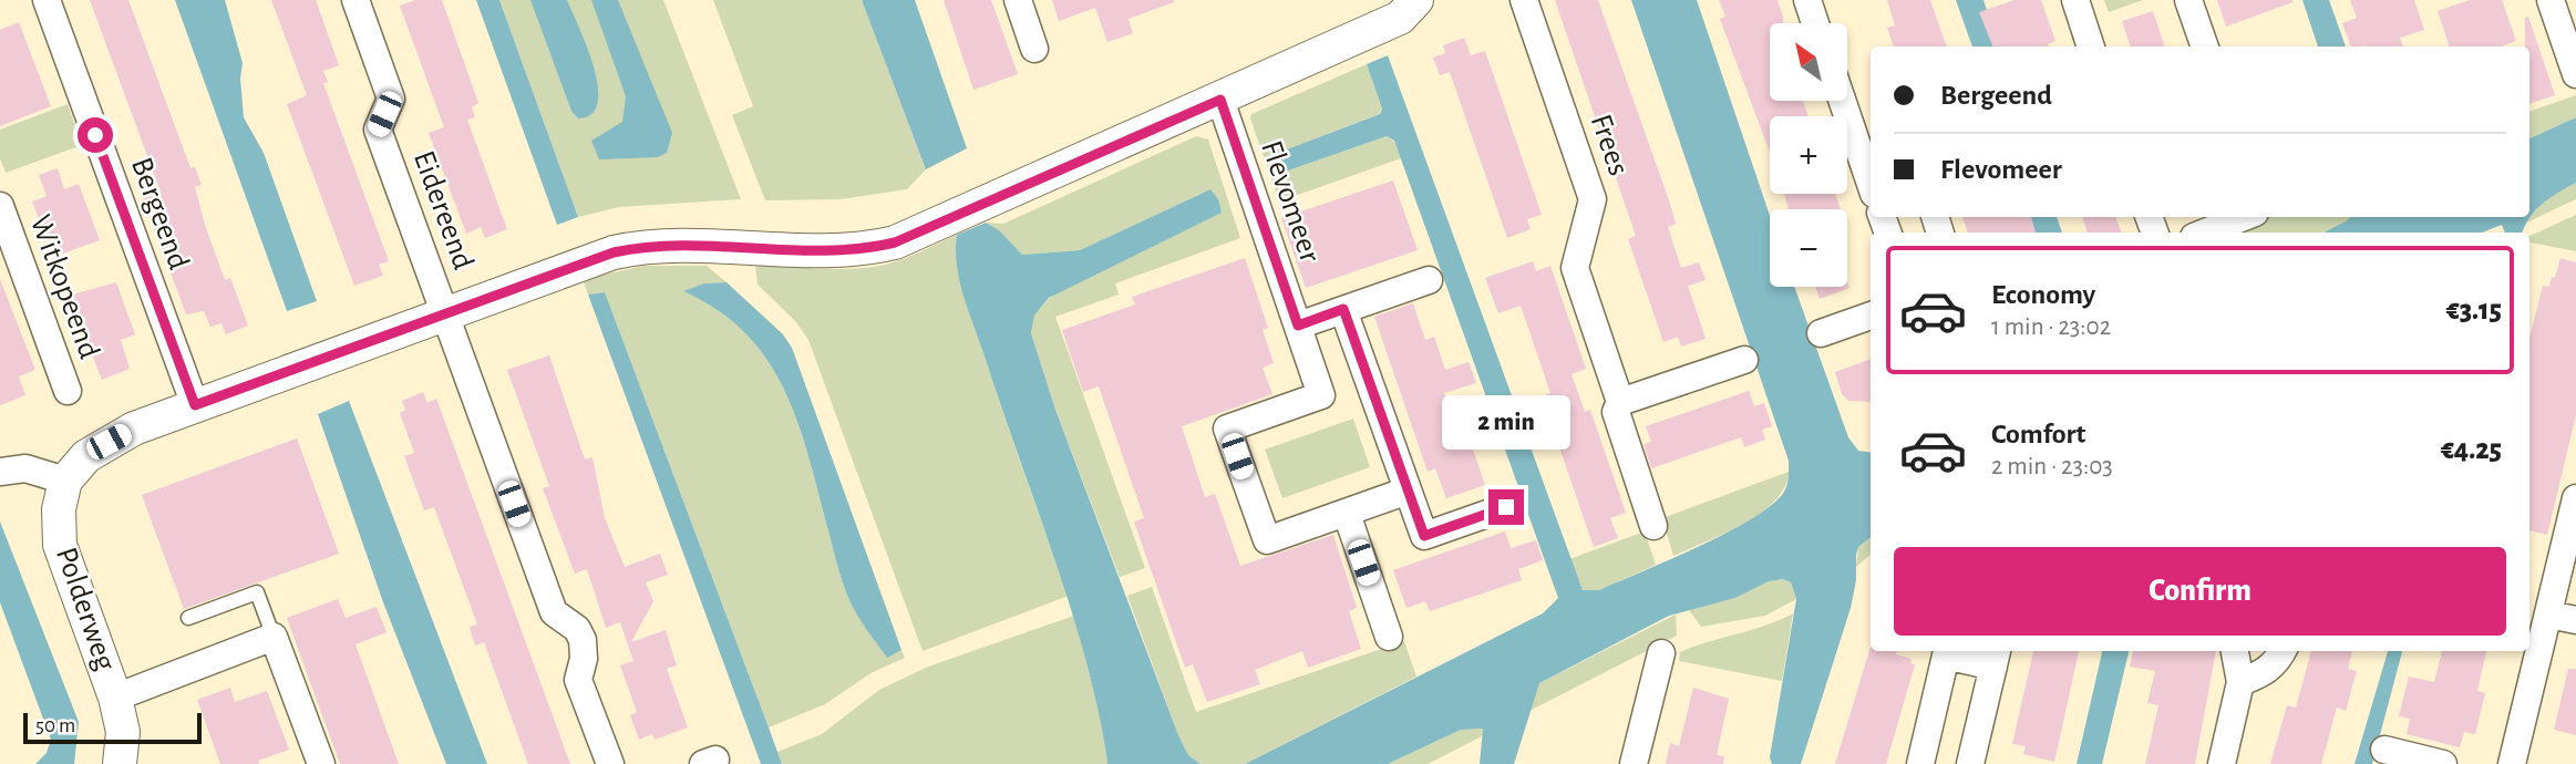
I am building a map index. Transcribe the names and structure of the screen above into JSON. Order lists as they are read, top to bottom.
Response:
{
  "streets": {
    "street": [
      "Frees",
      "Flevomeer",
      "Eidereend",
      "Bergeend",
      "Witkopeend",
      "Polderweg"
    ]
  },
  "scale_bar": "50 m",
  "north": "top left",
  "page": {
    "map_buttons": ["+", "−"],
    "banner": ["Bergeend", "Flevomeer"],
    "list": [
      {
        "name": "Economy",
        "note": "1 min · 23:02",
        "value": "€3.15"
      },
      {
        "name": "Comfort",
        "note": "2 min · 23:03",
        "value": "€4.25"
      }
    ],
    "bubble": "2 min",
    "buttons": "Confirm",
    "scale": "50 m"
  }
}
